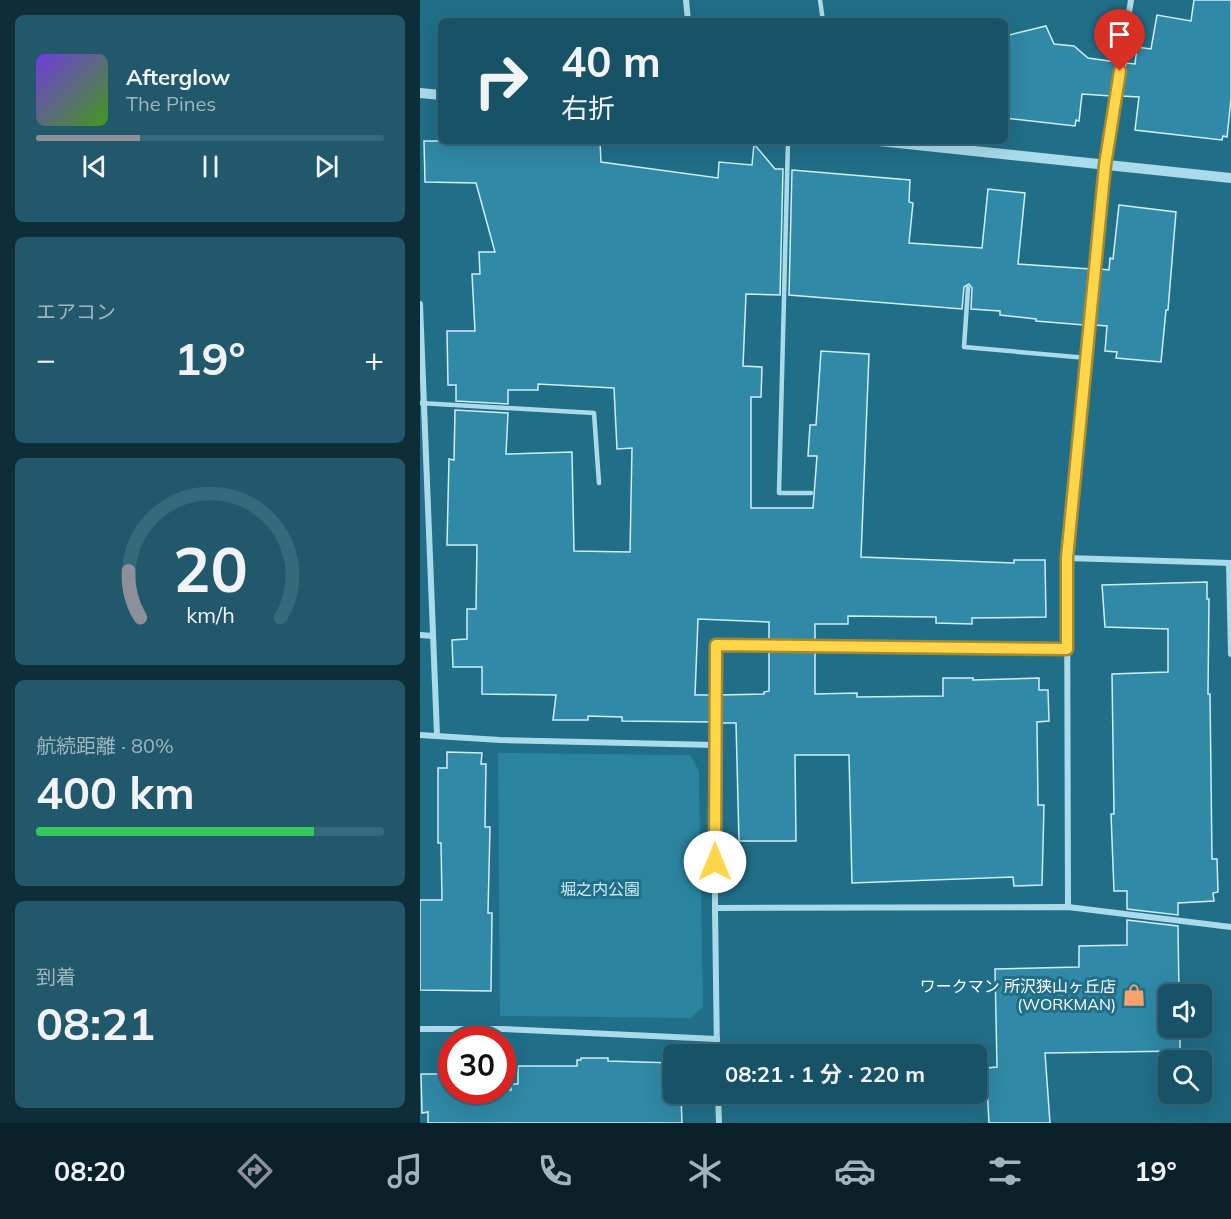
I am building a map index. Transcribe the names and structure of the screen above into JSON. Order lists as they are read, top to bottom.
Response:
{
  "parks": ["堀之内公園"],
  "places": {
    "shop": ["ワークマン 所沢狭山ヶ丘店 (WORKMAN)"]
  },
  "page": {
    "turn": ["40 m", "右折"],
    "song": ["Afterglow", "The Pines"],
    "tile": [
      "エアコン",
      ["航続距離 · 80%", "400 km"],
      ["到着", "08:21"]
    ],
    "heat": ["−", "19°", "+"],
    "limit": "30",
    "trip": "08:21 · 1 分 · 220 m",
    "tabs": ["08:20", "19°"],
    "gauge": ["20", "km/h"]
  }
}
